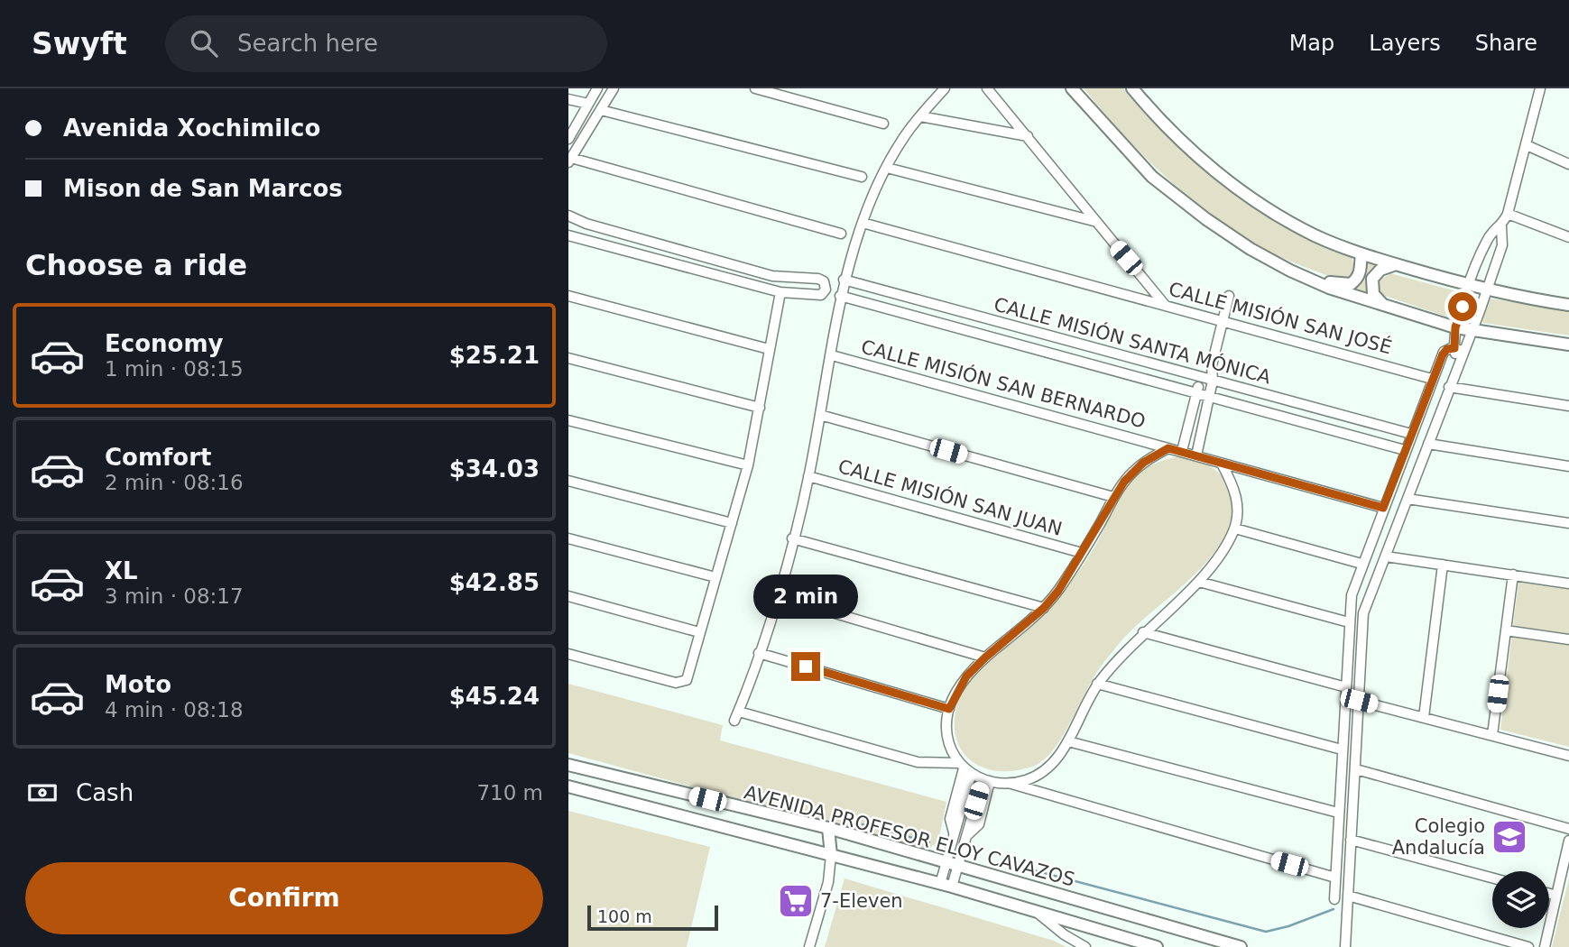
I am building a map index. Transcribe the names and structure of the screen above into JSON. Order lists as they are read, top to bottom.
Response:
{
  "streets": {
    "main road": ["AVENIDA PROFESOR ELOY CAVAZOS"],
    "street": [
      "CALLE MISIÓN SAN JOSÉ",
      "CALLE MISIÓN SANTA MÓNICA",
      "CALLE MISIÓN SAN BERNARDO",
      "CALLE MISIÓN SAN JUAN"
    ]
  },
  "places": {
    "school or university": ["Colegio Andalucía"],
    "supermarket": ["7-Eleven"]
  },
  "scale_bar": "100 m",
  "page": {
    "header": "Swyft",
    "search": "Search here",
    "nav": ["Map", "Layers", "Share"],
    "banner": ["Avenida Xochimilco", "Mison de San Marcos"],
    "heading": "Choose a ride",
    "list": [
      {
        "name": "Economy",
        "note": "1 min · 08:15",
        "value": "$25.21"
      },
      {
        "name": "Comfort",
        "note": "2 min · 08:16",
        "value": "$34.03"
      },
      {
        "name": "XL",
        "note": "3 min · 08:17",
        "value": "$42.85"
      },
      {
        "name": "Moto",
        "note": "4 min · 08:18",
        "value": "$45.24"
      }
    ],
    "bubble": "2 min",
    "pay": ["Cash", "710 m"],
    "buttons": "Confirm",
    "scale": "100 m"
  }
}
